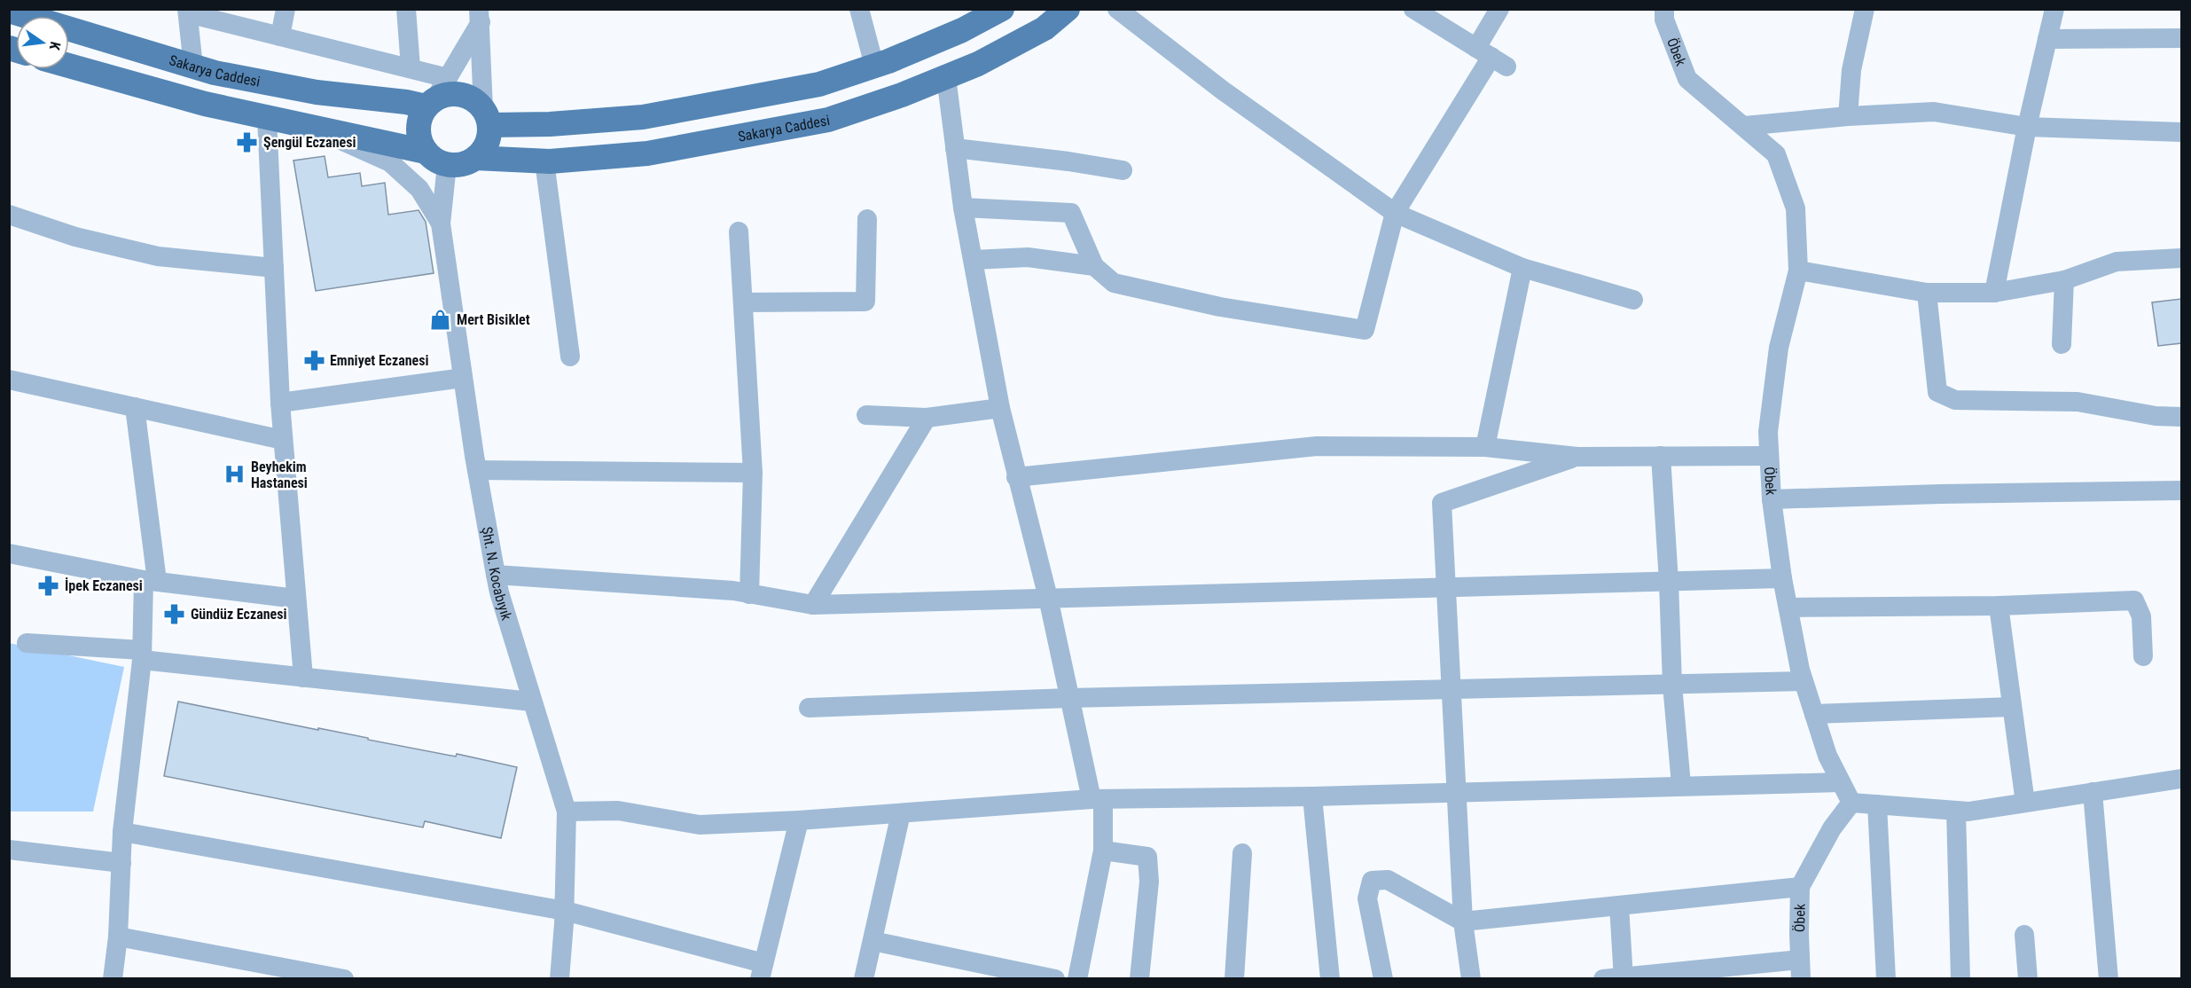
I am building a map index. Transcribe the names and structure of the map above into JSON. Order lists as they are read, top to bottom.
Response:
{
  "streets": {
    "main road": ["Sakarya Caddesi"],
    "street": ["Öbek", "Şht. N. Kocabıyık"]
  },
  "crossings": [
    ["Sakarya Caddesi", "Şht. N. Kocabıyık"]
  ],
  "places": {
    "pharmacy": [
      "Şengül Eczanesi",
      "Emniyet Eczanesi",
      "İpek Eczanesi",
      "Gündüz Eczanesi"
    ],
    "shop": ["Mert Bisiklet"],
    "hospital": ["Beyhekim Hastanesi"]
  },
  "north": "right"
}
